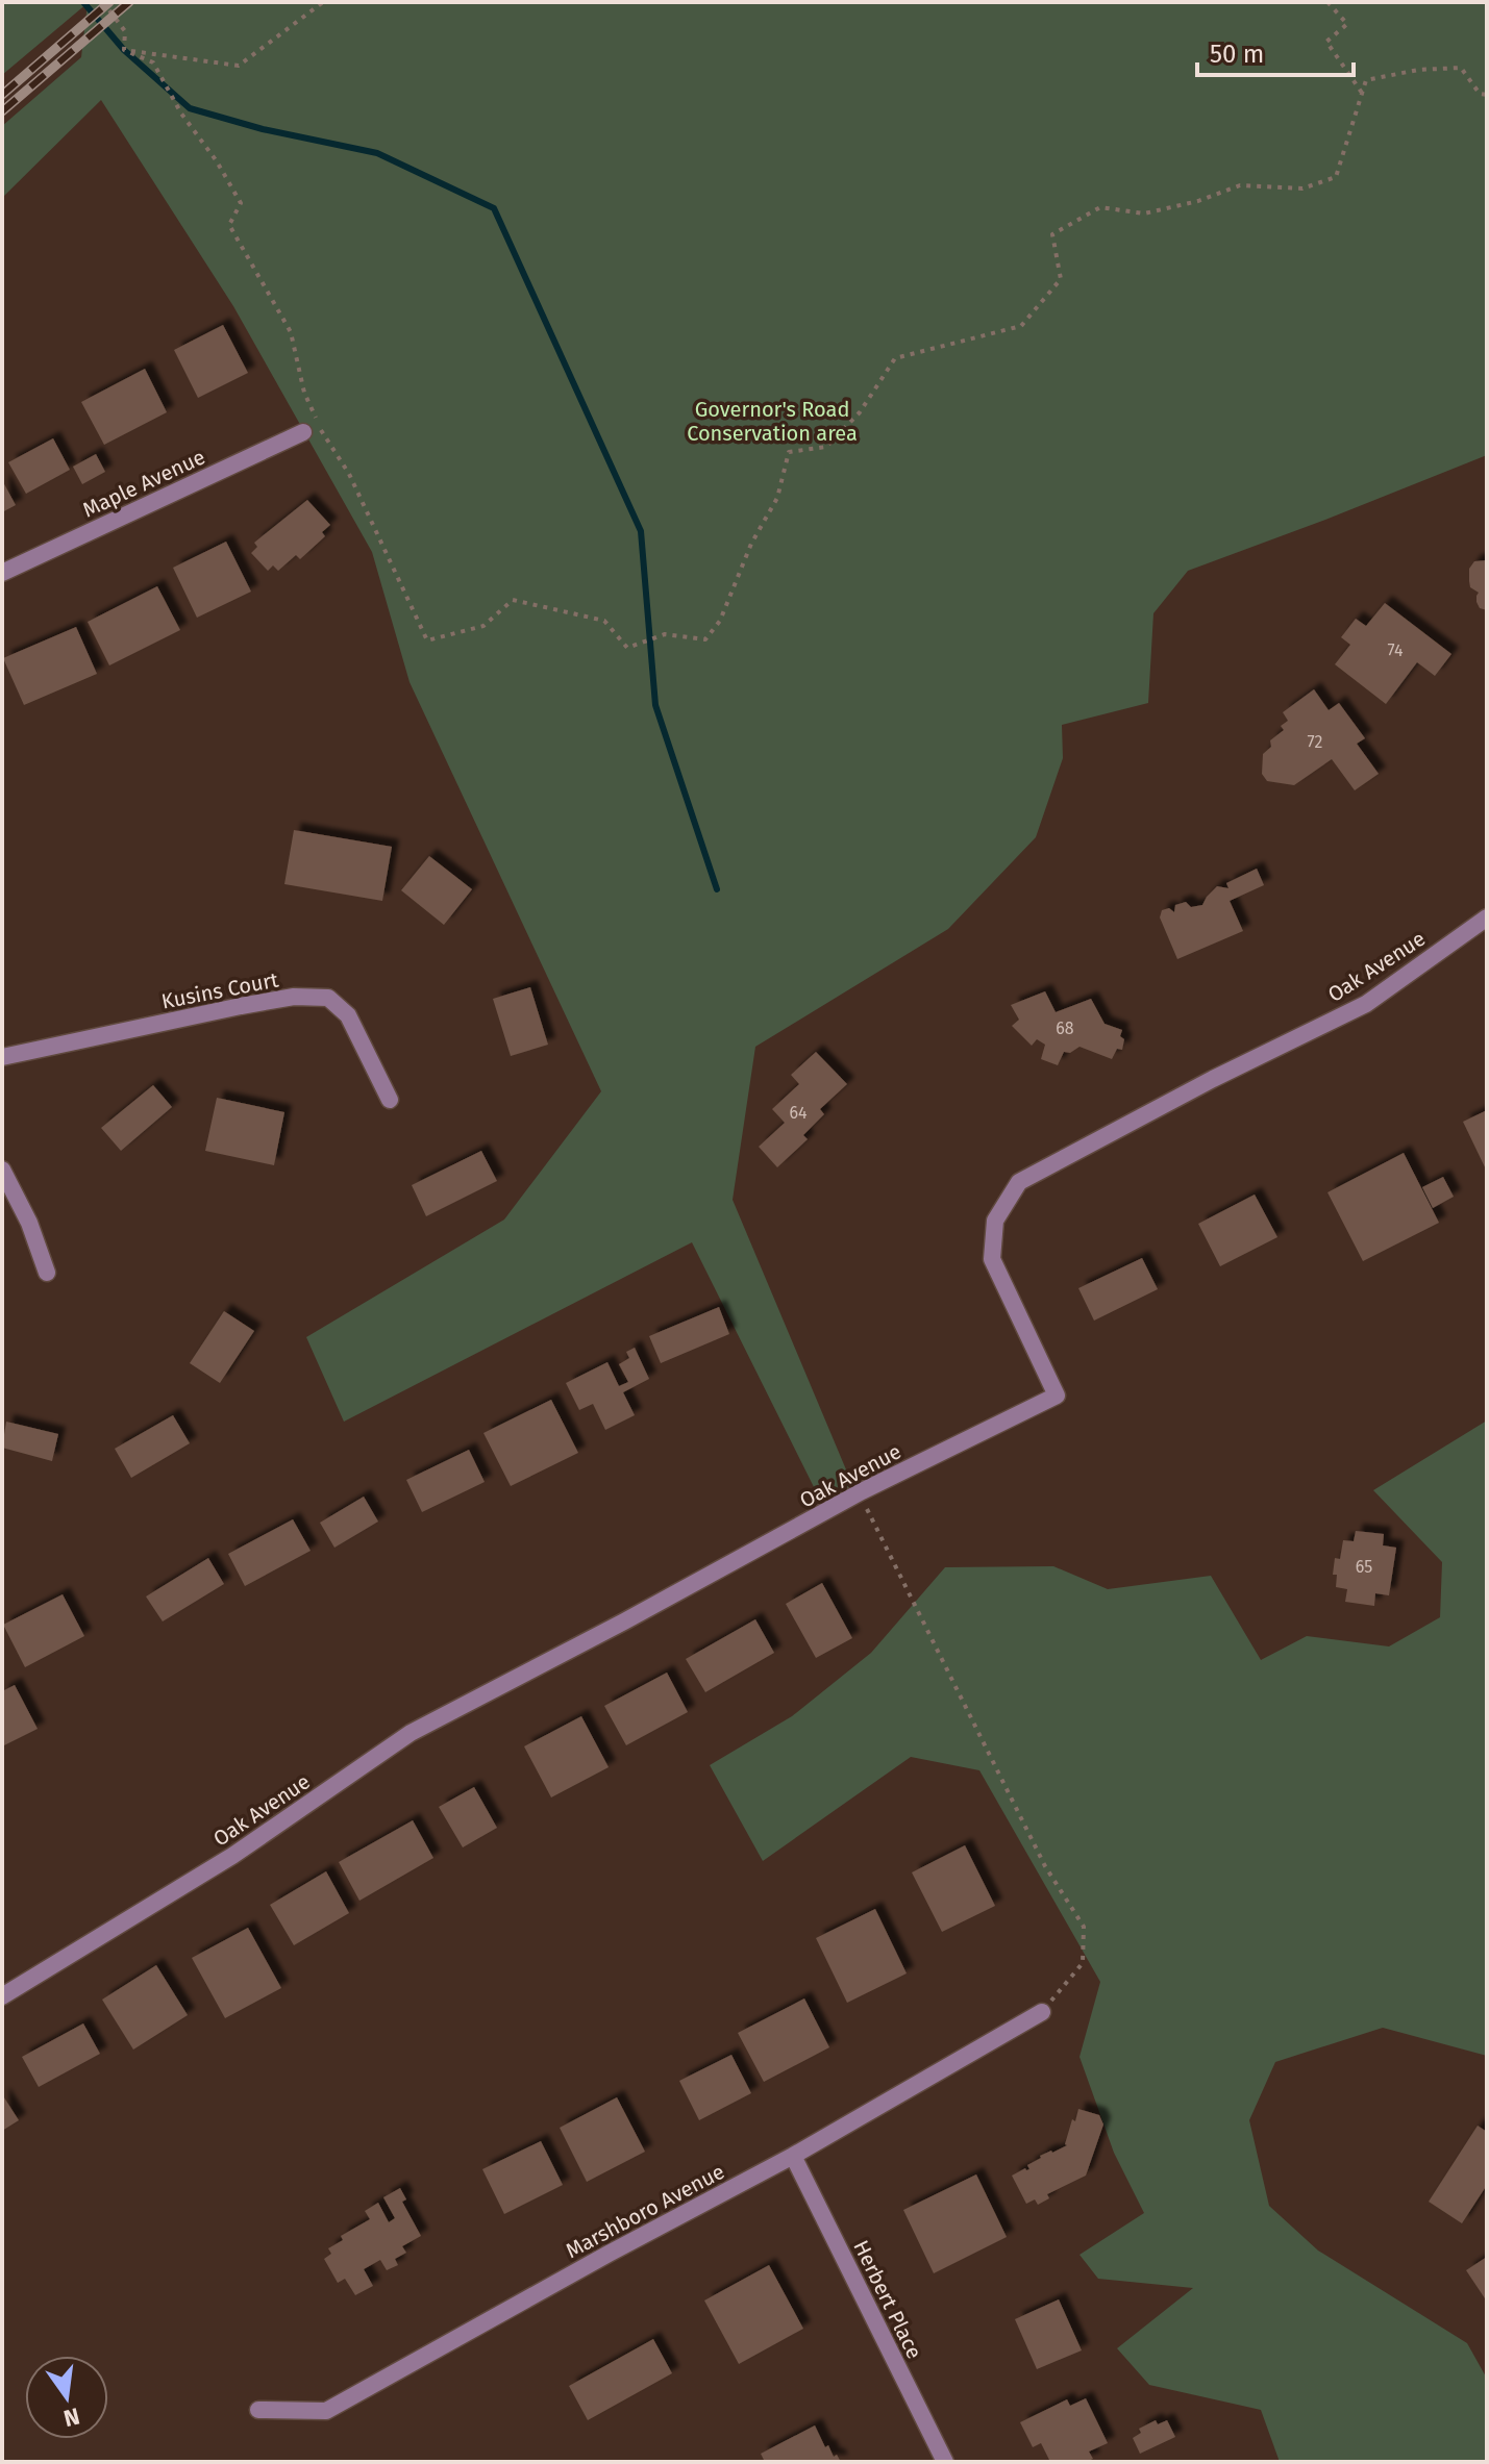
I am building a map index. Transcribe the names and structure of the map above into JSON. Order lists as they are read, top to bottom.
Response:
{
  "streets": {
    "street": [
      "Maple Avenue",
      "Oak Avenue",
      "Kusins Court",
      "Marshboro Avenue",
      "Herbert Place"
    ]
  },
  "crossings": [
    ["Marshboro Avenue", "Herbert Place"]
  ],
  "parks": ["Governor's Road Conservation area"],
  "house_numbers": [
    "74",
    "72",
    "68",
    "64",
    "65"
  ],
  "scale_bar": "50 m",
  "north": "bottom"
}
